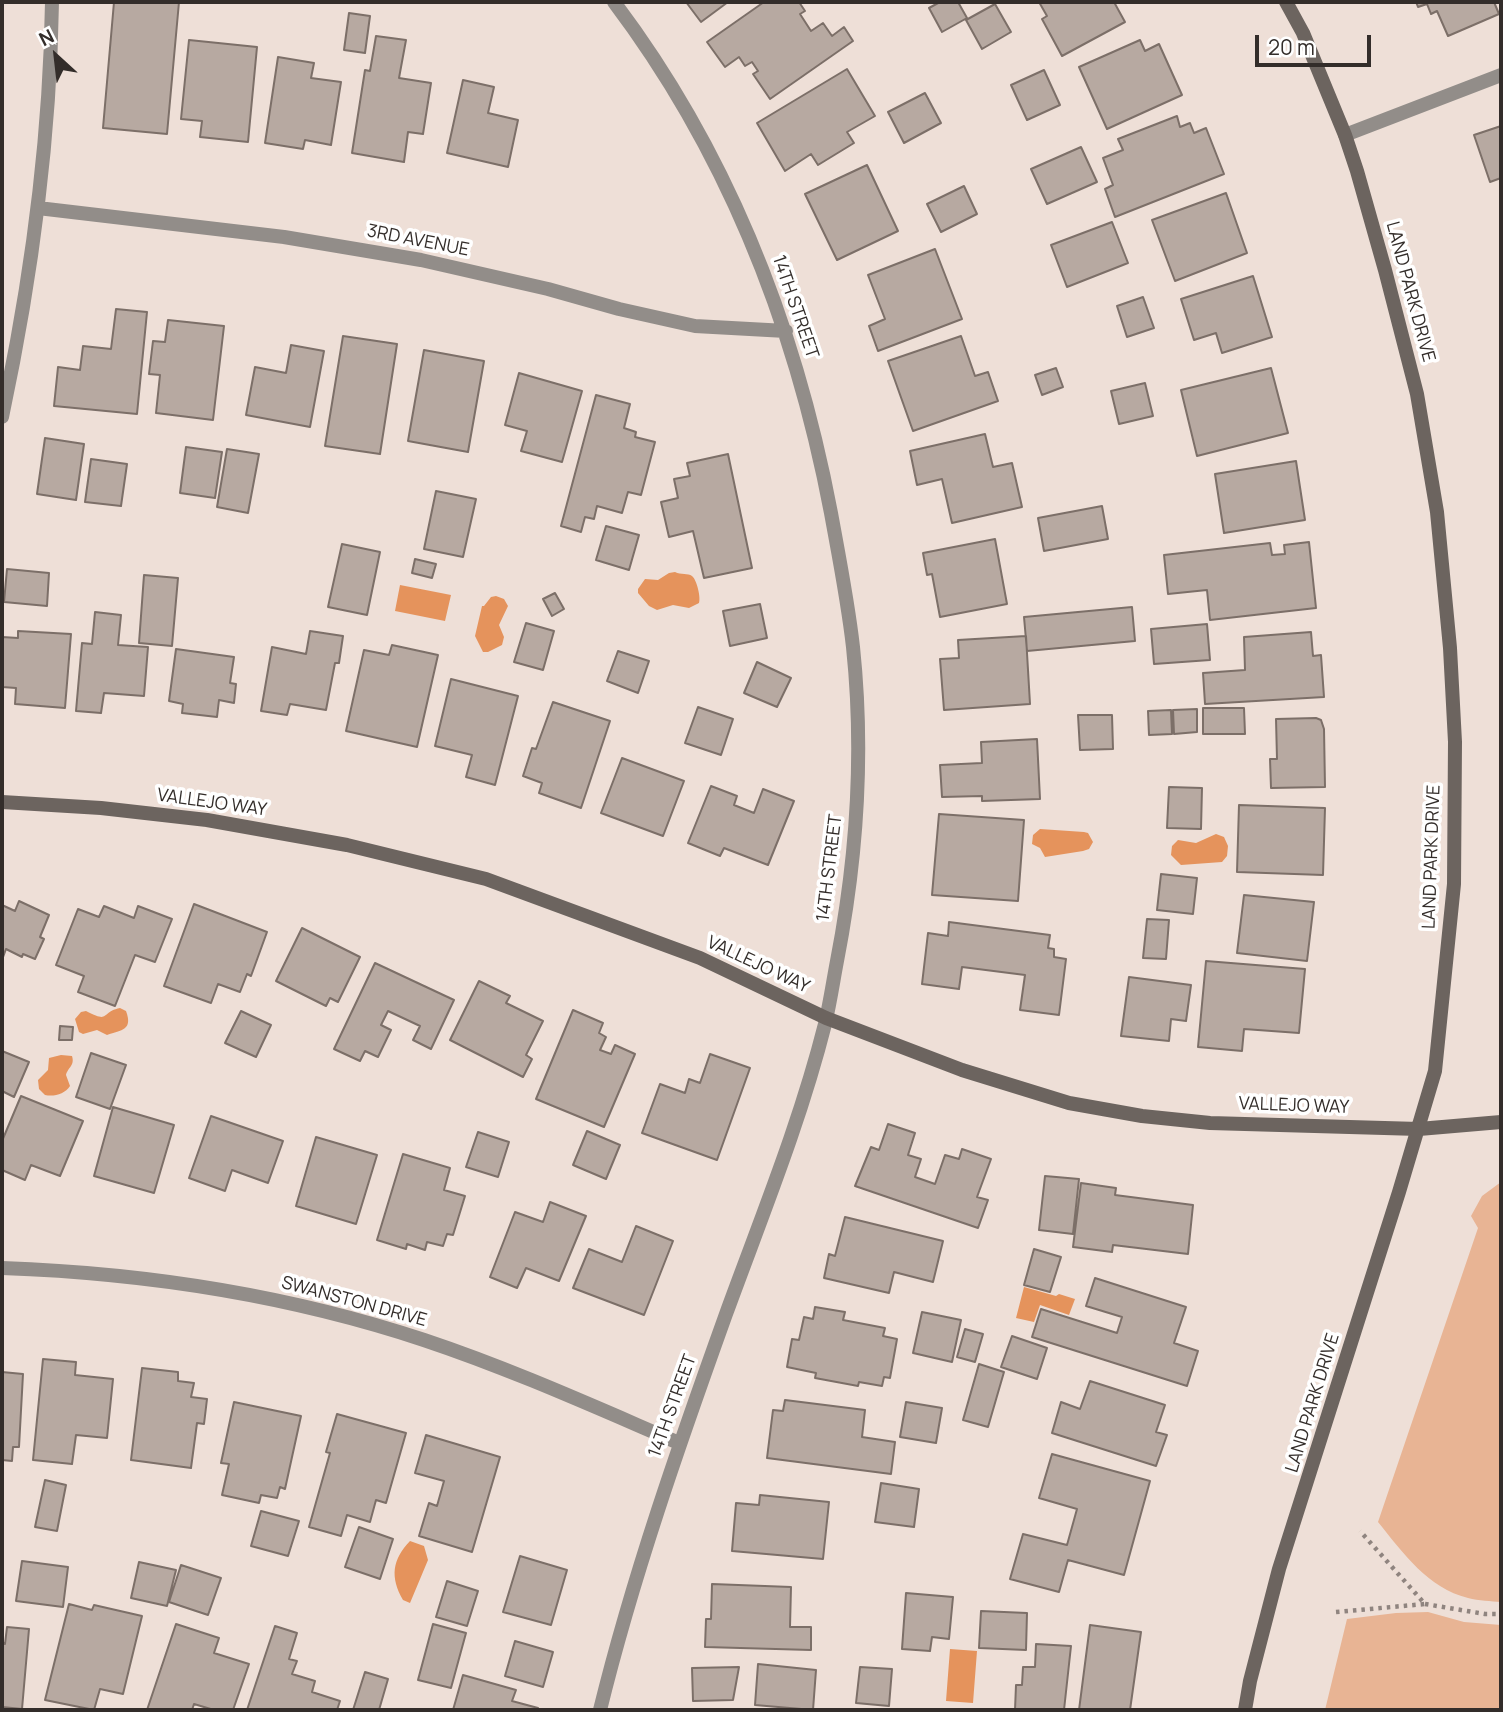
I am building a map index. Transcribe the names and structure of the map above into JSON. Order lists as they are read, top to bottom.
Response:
{
  "streets": {
    "main road": ["LAND PARK DRIVE", "VALLEJO WAY"],
    "street": ["3RD AVENUE", "14TH STREET", "SWANSTON DRIVE"]
  },
  "crossings": [
    ["3RD AVENUE", "14TH STREET"],
    ["LAND PARK DRIVE", "VALLEJO WAY"],
    ["14TH STREET", "VALLEJO WAY"],
    ["14TH STREET", "SWANSTON DRIVE"]
  ],
  "scale_bar": "20 m",
  "north": "top left"
}
